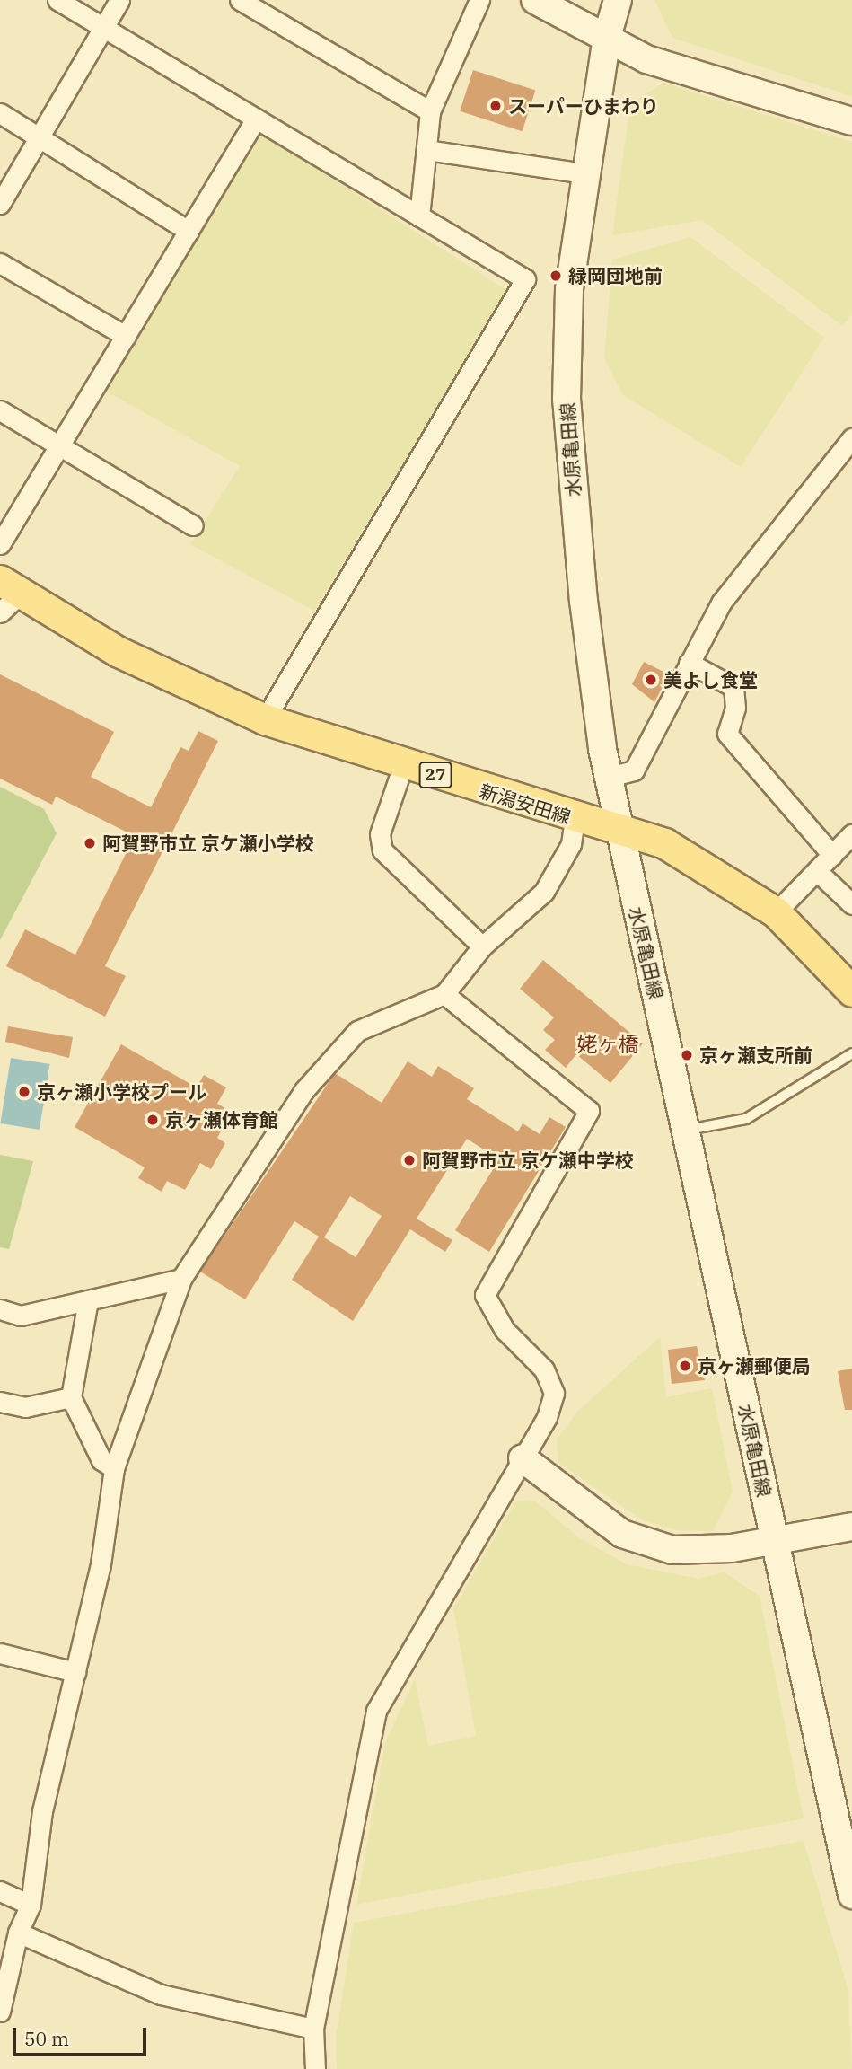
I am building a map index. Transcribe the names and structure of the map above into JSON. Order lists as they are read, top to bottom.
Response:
{
  "streets": {
    "main road": ["水原亀田線", "27", "新潟安田線"]
  },
  "crossings": [
    ["水原亀田線", "新潟安田線"]
  ],
  "districts": ["姥ヶ橋"],
  "places": [
    "スーパーひまわり",
    "緑岡団地前",
    "美よし食堂",
    "阿賀野市立 京ケ瀬小学校",
    "京ヶ瀬支所前",
    "京ヶ瀬小学校プール",
    "京ヶ瀬体育館",
    "阿賀野市立 京ケ瀬中学校",
    "京ヶ瀬郵便局"
  ],
  "scale_bar": "50 m"
}
